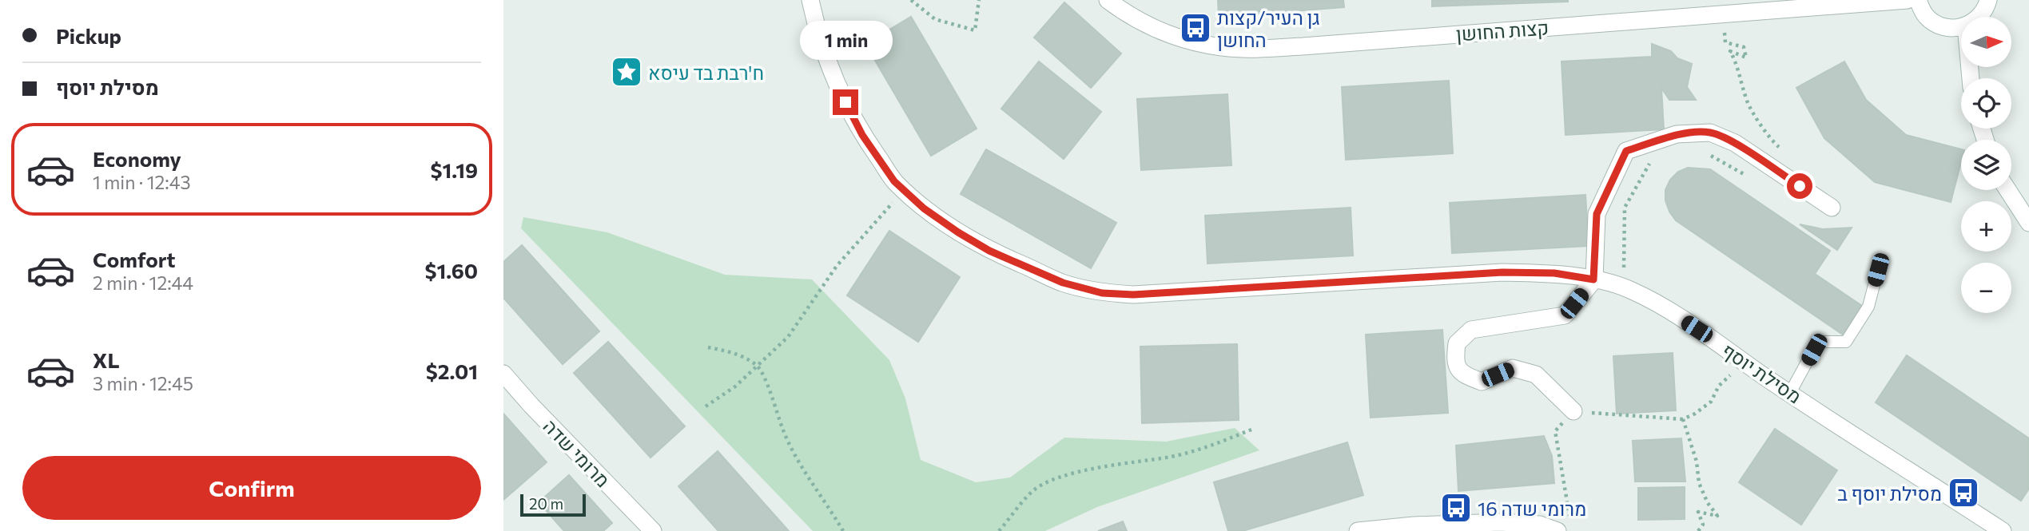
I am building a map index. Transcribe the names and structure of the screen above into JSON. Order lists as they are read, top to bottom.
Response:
{
  "streets": {
    "street": ["קצות החושן", "מסילת יוסף", "מרומי שדה"]
  },
  "places": {
    "bus stop": ["גן העיר/קצות החושן", "מסילת יוסף ב", "מרומי שדה 16"],
    "place": ["ח'רבת בד עיסא"]
  },
  "scale_bar": "20 m",
  "north": "right",
  "page": {
    "banner": ["Pickup", "מסילת יוסף"],
    "map_buttons": ["+", "−"],
    "bubble": "1 min",
    "list": [
      {
        "name": "Economy",
        "note": "1 min · 12:43",
        "value": "$1.19"
      },
      {
        "name": "Comfort",
        "note": "2 min · 12:44",
        "value": "$1.60"
      },
      {
        "name": "XL",
        "note": "3 min · 12:45",
        "value": "$2.01"
      }
    ],
    "buttons": "Confirm",
    "scale": "20 m"
  }
}
